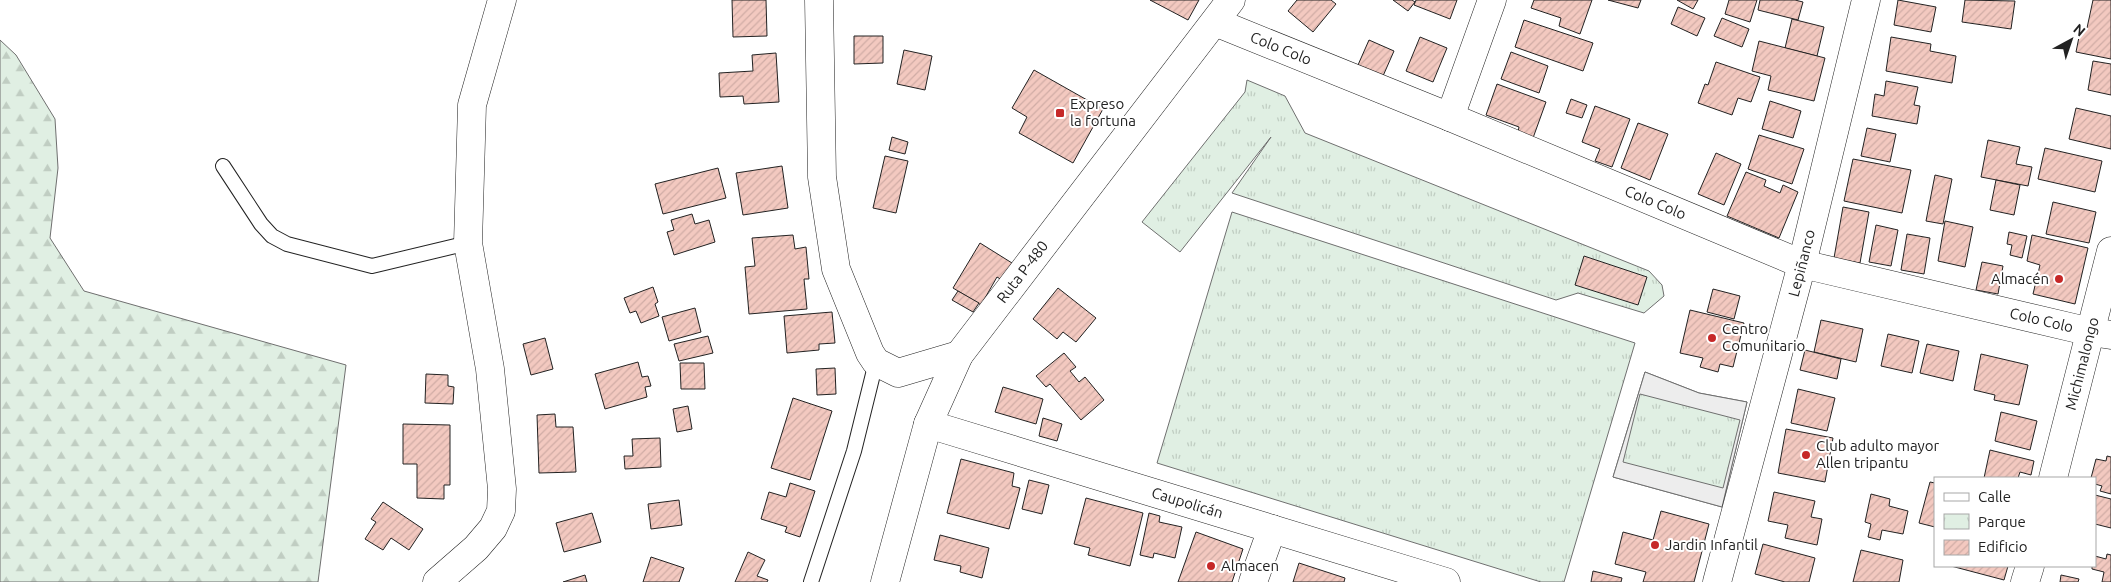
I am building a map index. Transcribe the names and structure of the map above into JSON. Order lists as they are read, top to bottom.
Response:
{
  "streets": {
    "street": [
      "Colo Colo",
      "Lepiñanco",
      "Ruta P-480",
      "Michimalongo",
      "Caupolicán"
    ]
  },
  "crossings": [
    ["Colo Colo", "Lepiñanco"],
    ["Colo Colo", "Ruta P-480"],
    ["Colo Colo", "Michimalongo"],
    ["Ruta P-480", "Caupolicán"]
  ],
  "places": {
    "transit": ["Expreso la fortuna"],
    "other": [
      "Almacén",
      "Centro Comunitario",
      "Club adulto mayor Allen tripantu",
      "Jardin Infantil",
      "Almacen"
    ]
  },
  "legend": ["Calle", "Parque", "Edificio"],
  "north": "top right"
}
